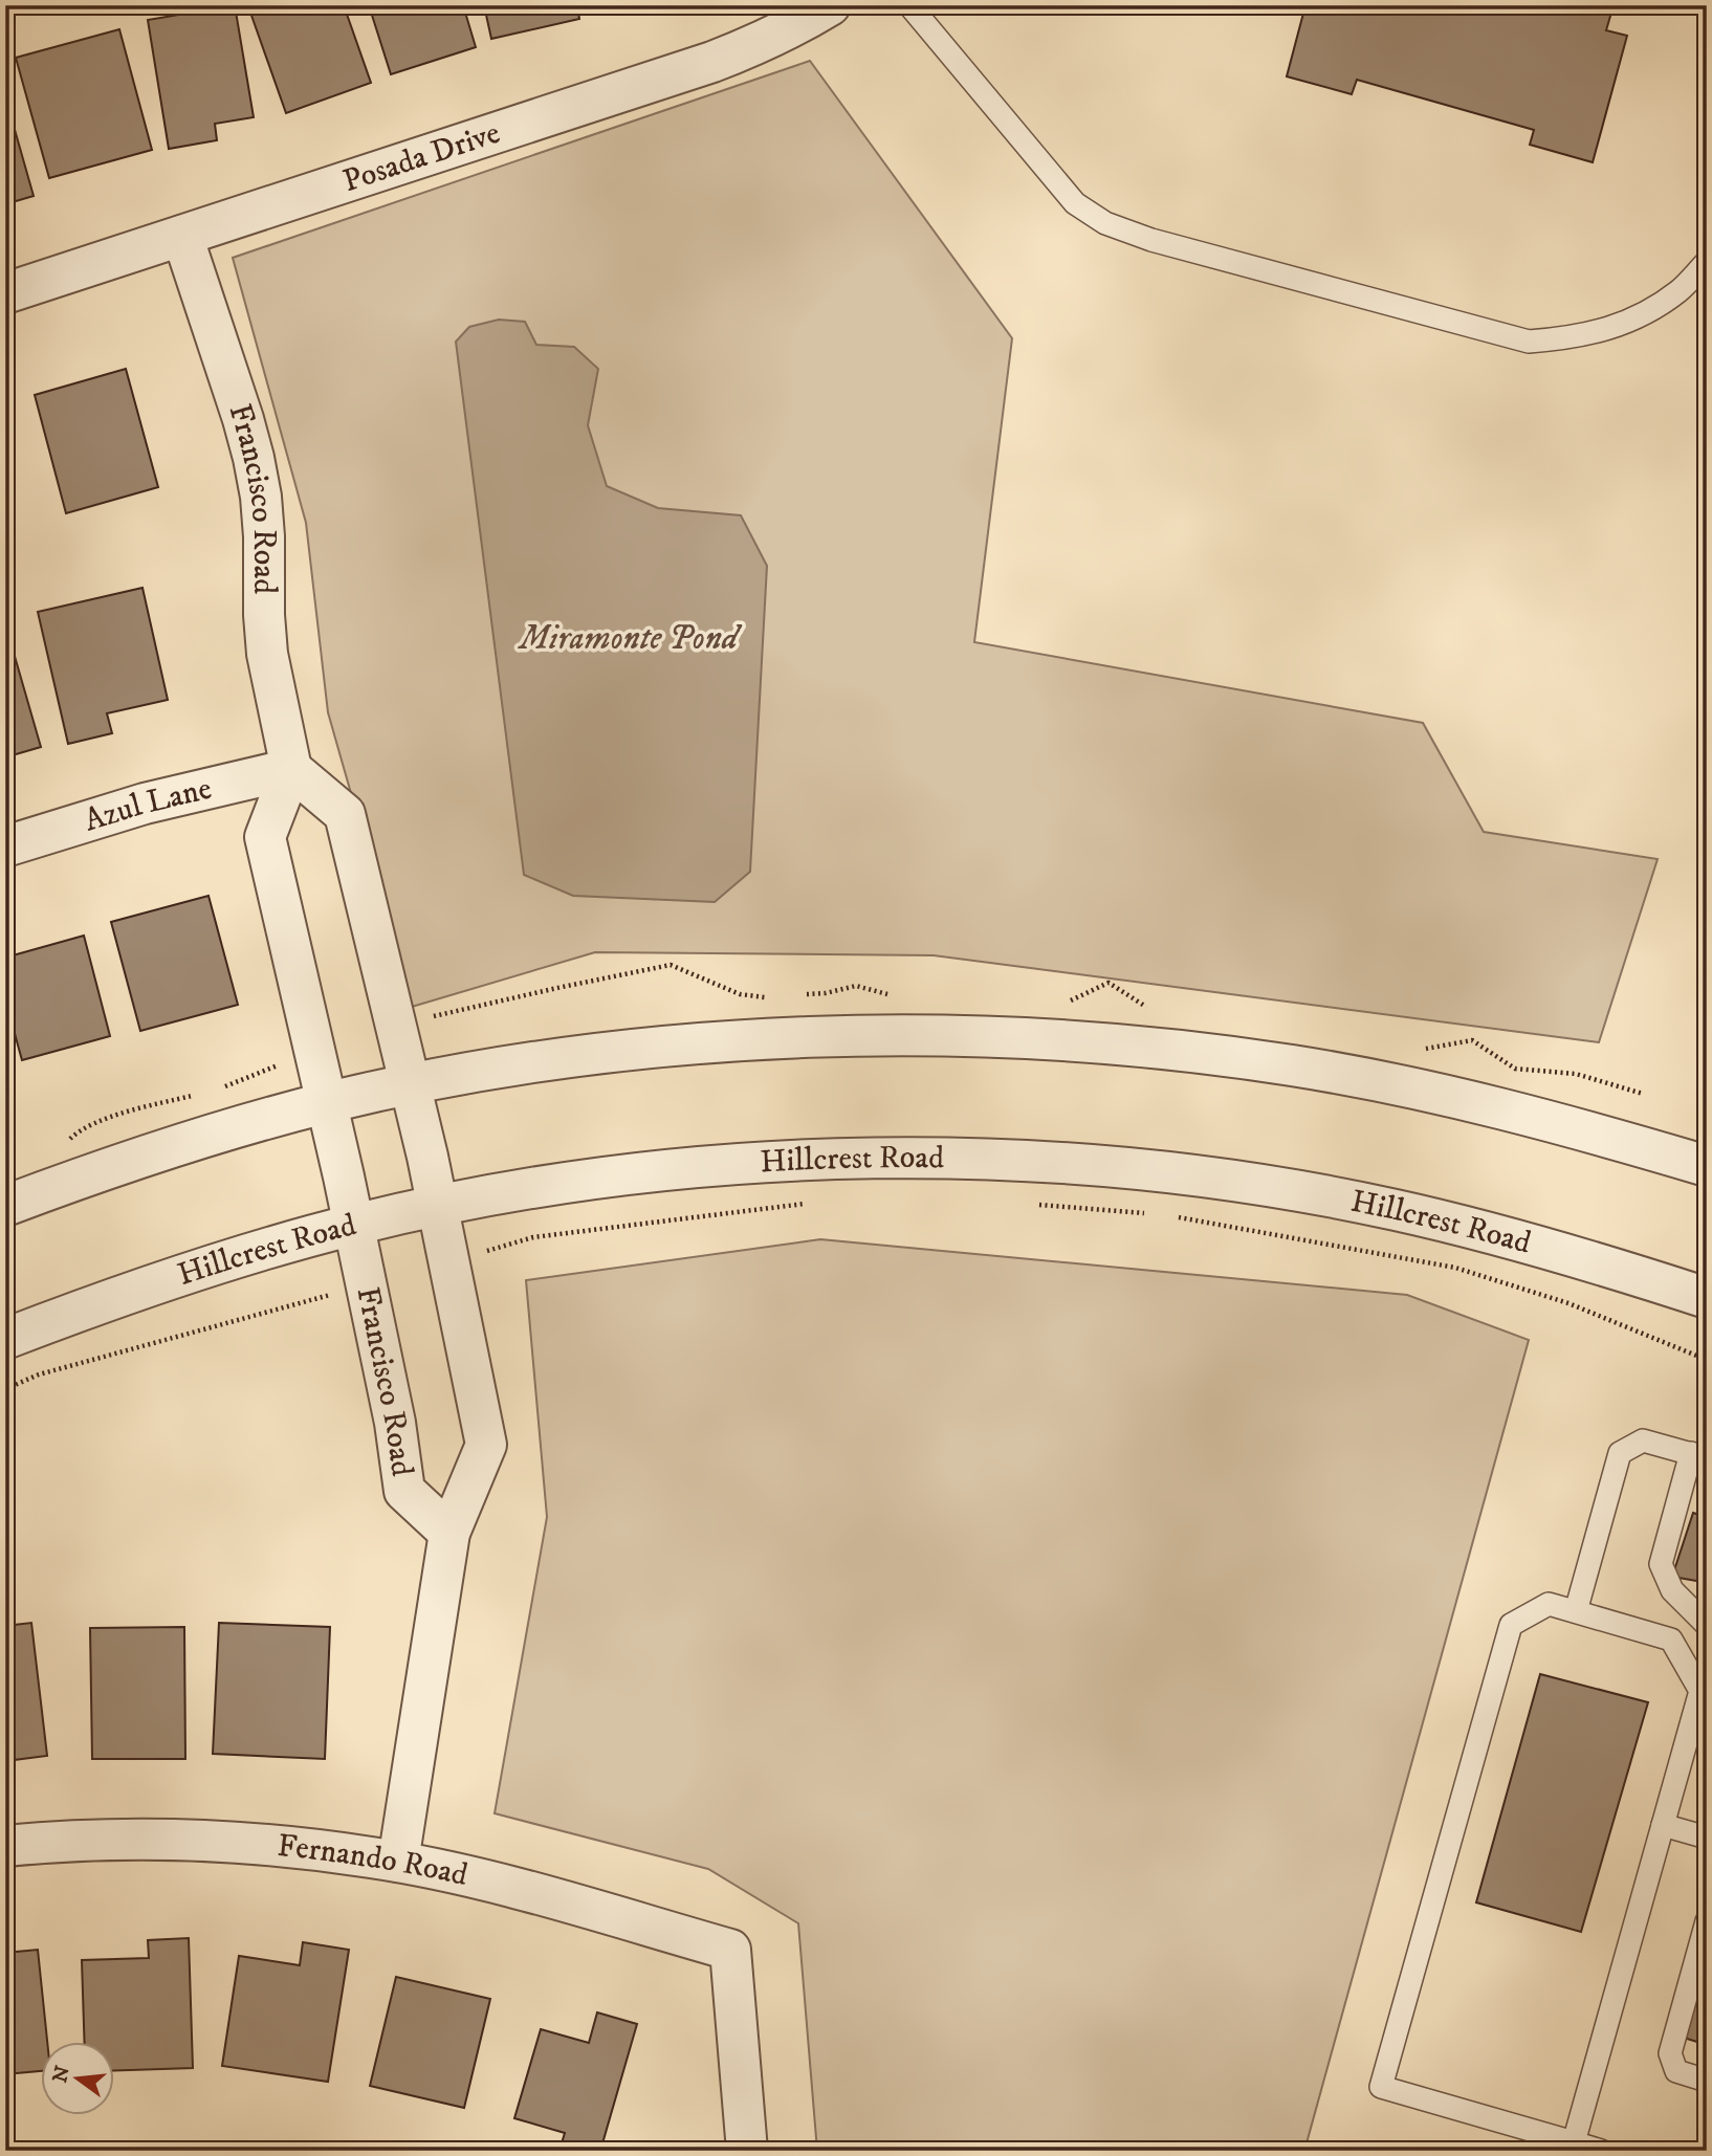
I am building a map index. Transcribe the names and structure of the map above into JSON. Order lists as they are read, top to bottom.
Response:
{
  "streets": {
    "street": [
      "Posada Drive",
      "Francisco Road",
      "Azul Lane",
      "Hillcrest Road",
      "Fernando Road"
    ]
  },
  "crossings": [
    ["Posada Drive", "Francisco Road"],
    ["Francisco Road", "Azul Lane"],
    ["Francisco Road", "Hillcrest Road"]
  ],
  "water": ["Miramonte Pond"],
  "north": "left"
}
